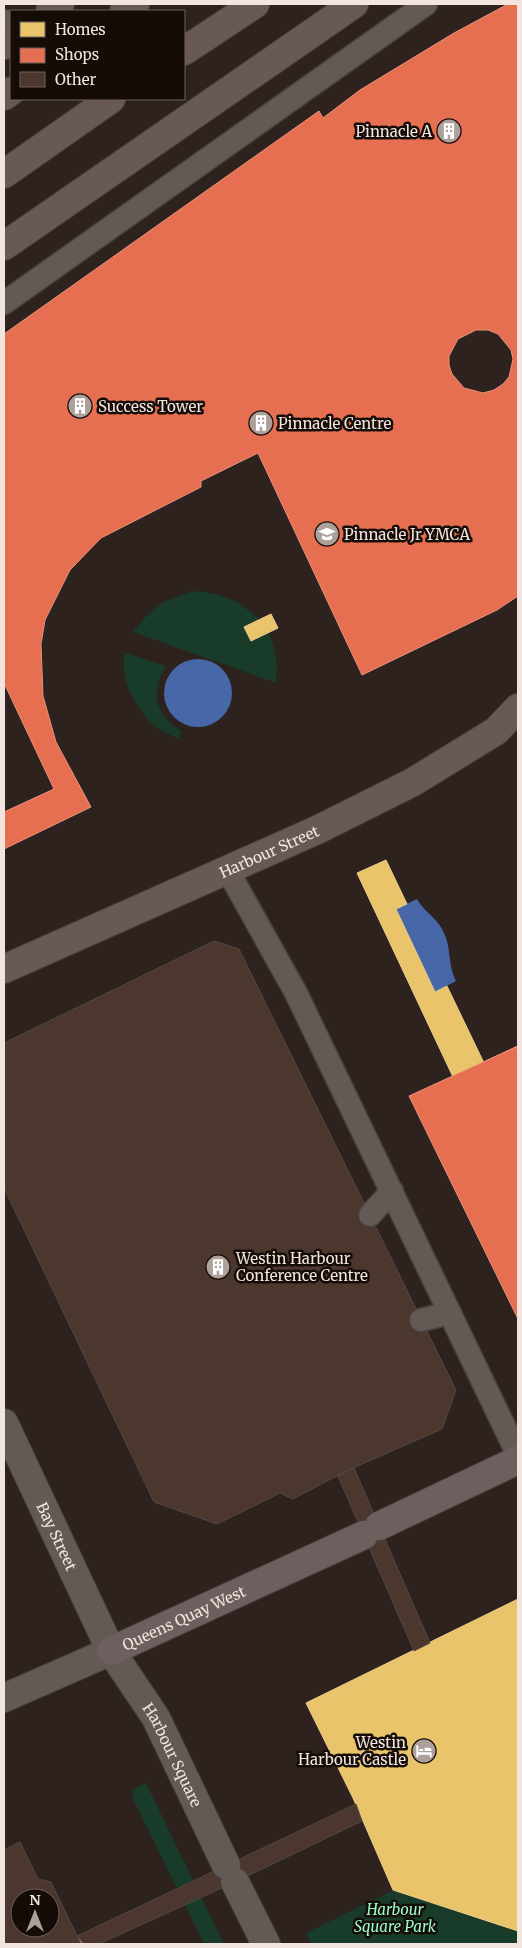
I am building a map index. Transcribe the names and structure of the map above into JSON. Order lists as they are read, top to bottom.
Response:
{
  "streets": {
    "highway": ["Harbour Street"],
    "main road": ["Bay Street", "Queens Quay West", "Harbour Square"]
  },
  "crossings": [
    ["Bay Street", "Queens Quay West"],
    ["Bay Street", "Harbour Square"],
    ["Queens Quay West", "Harbour Square"]
  ],
  "parks": ["Harbour Square Park"],
  "places": {
    "building": [
      "Pinnacle A",
      "Success Tower",
      "Pinnacle Centre",
      "Westin Harbour Conference Centre"
    ],
    "school or university": ["Pinnacle Jr YMCA"],
    "hotel": ["Westin Harbour Castle"]
  },
  "legend": ["Homes", "Shops", "Other"],
  "north": "top"
}
